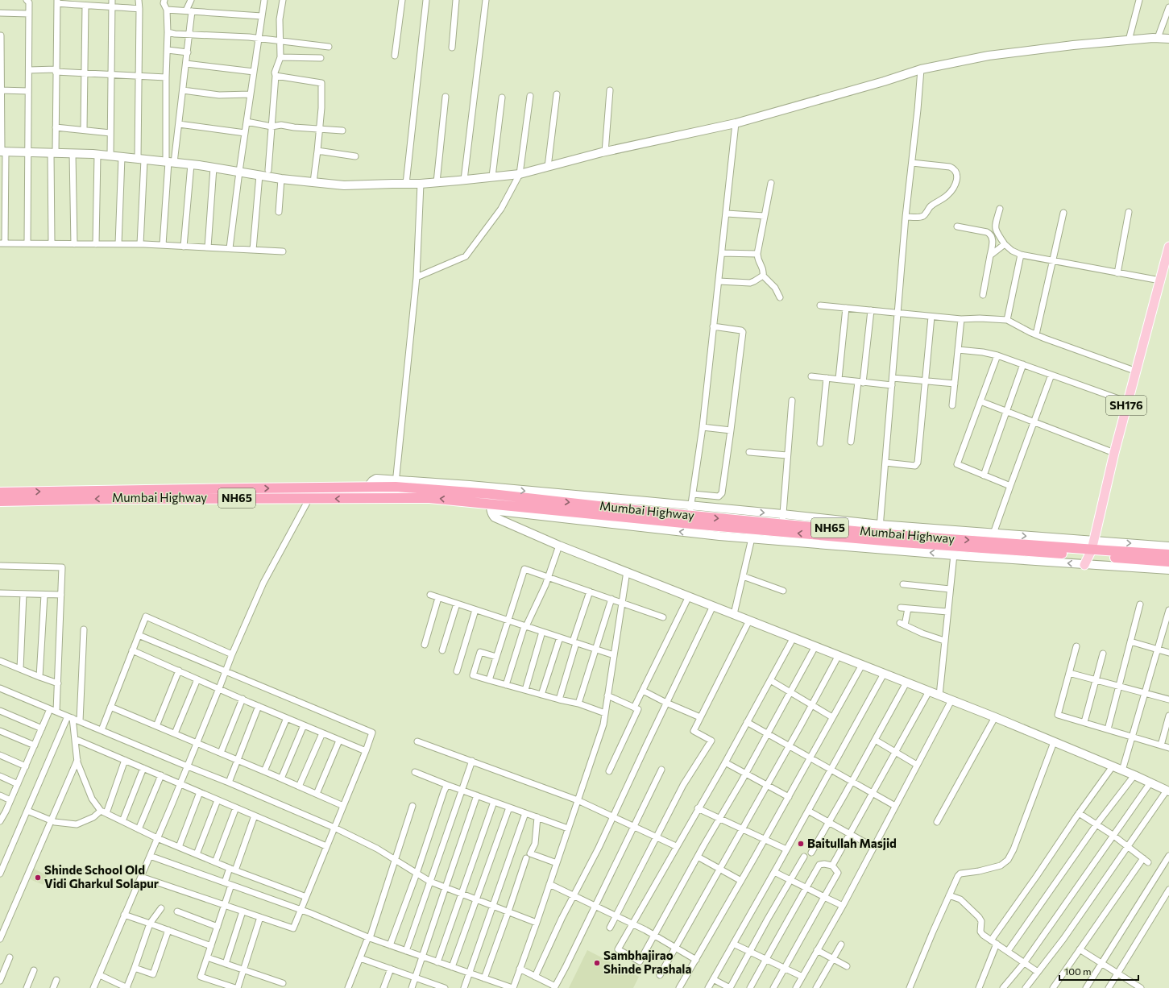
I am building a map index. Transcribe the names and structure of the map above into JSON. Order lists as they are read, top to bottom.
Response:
{
  "streets": {
    "highway": ["Mumbai Highway", "NH65"],
    "main road": ["SH176"]
  },
  "crossings": [
    ["SH176", "Mumbai Highway"],
    ["Mumbai Highway", "NH65"]
  ],
  "places": ["Baitullah Masjid", "Shinde School Old Vidi Gharkul Solapur", "Sambhajirao Shinde Prashala"],
  "scale_bar": "100 m"
}
